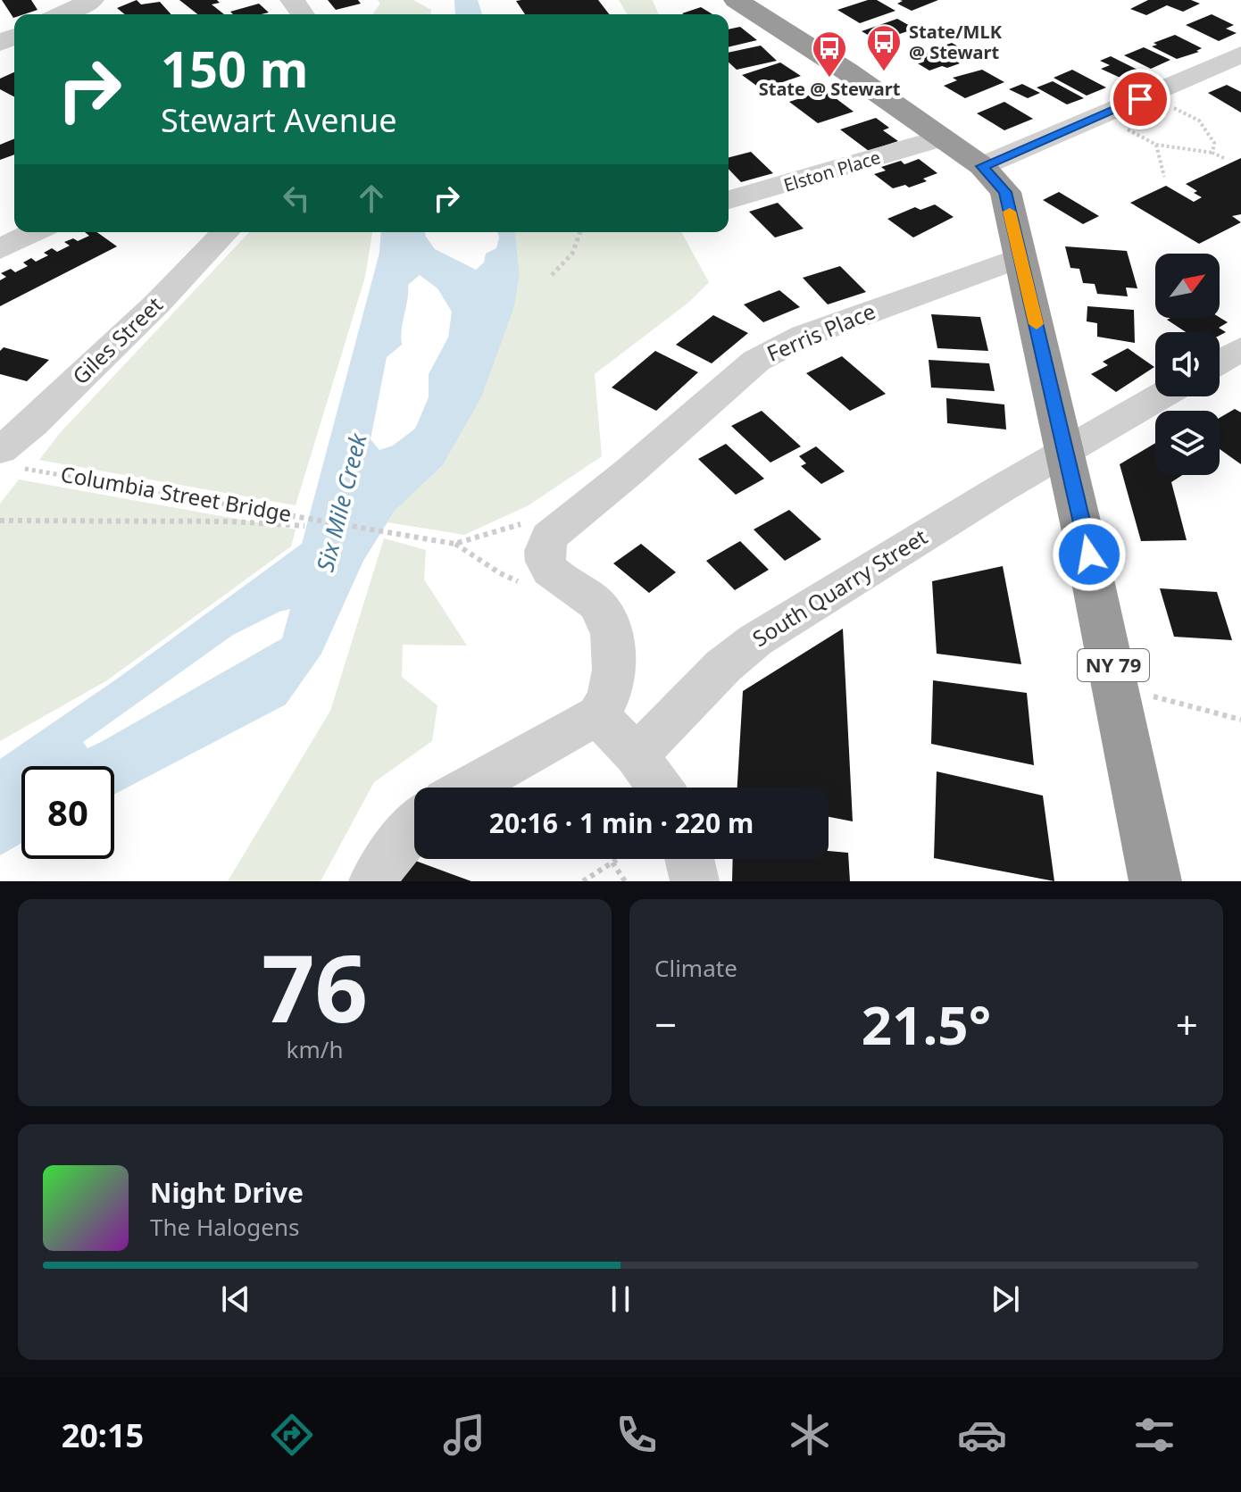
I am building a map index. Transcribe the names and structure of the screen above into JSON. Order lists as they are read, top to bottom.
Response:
{
  "streets": {
    "highway": ["NY 79"],
    "street": [
      "Elston Place",
      "Ferris Place",
      "Giles Street",
      "South Quarry Street"
    ],
    "path": ["Columbia Street Bridge"]
  },
  "crossings": [
    ["Elston Place", "NY 79"],
    ["Ferris Place", "NY 79"],
    ["Giles Street", "Columbia Street Bridge"],
    ["South Quarry Street", "NY 79"]
  ],
  "water": ["Six Mile Creek"],
  "places": {
    "bus stop": ["State/MLK @ Stewart", "State @ Stewart"]
  },
  "north": "top right",
  "page": {
    "turn": ["150 m", "Stewart Avenue"],
    "limit": "80",
    "trip": "20:16 · 1 min · 220 m",
    "tile": [
      ["76", "km/h"],
      "Climate"
    ],
    "heat": ["−", "21.5°", "+"],
    "song": ["Night Drive", "The Halogens"],
    "tabs": "20:15"
  }
}
